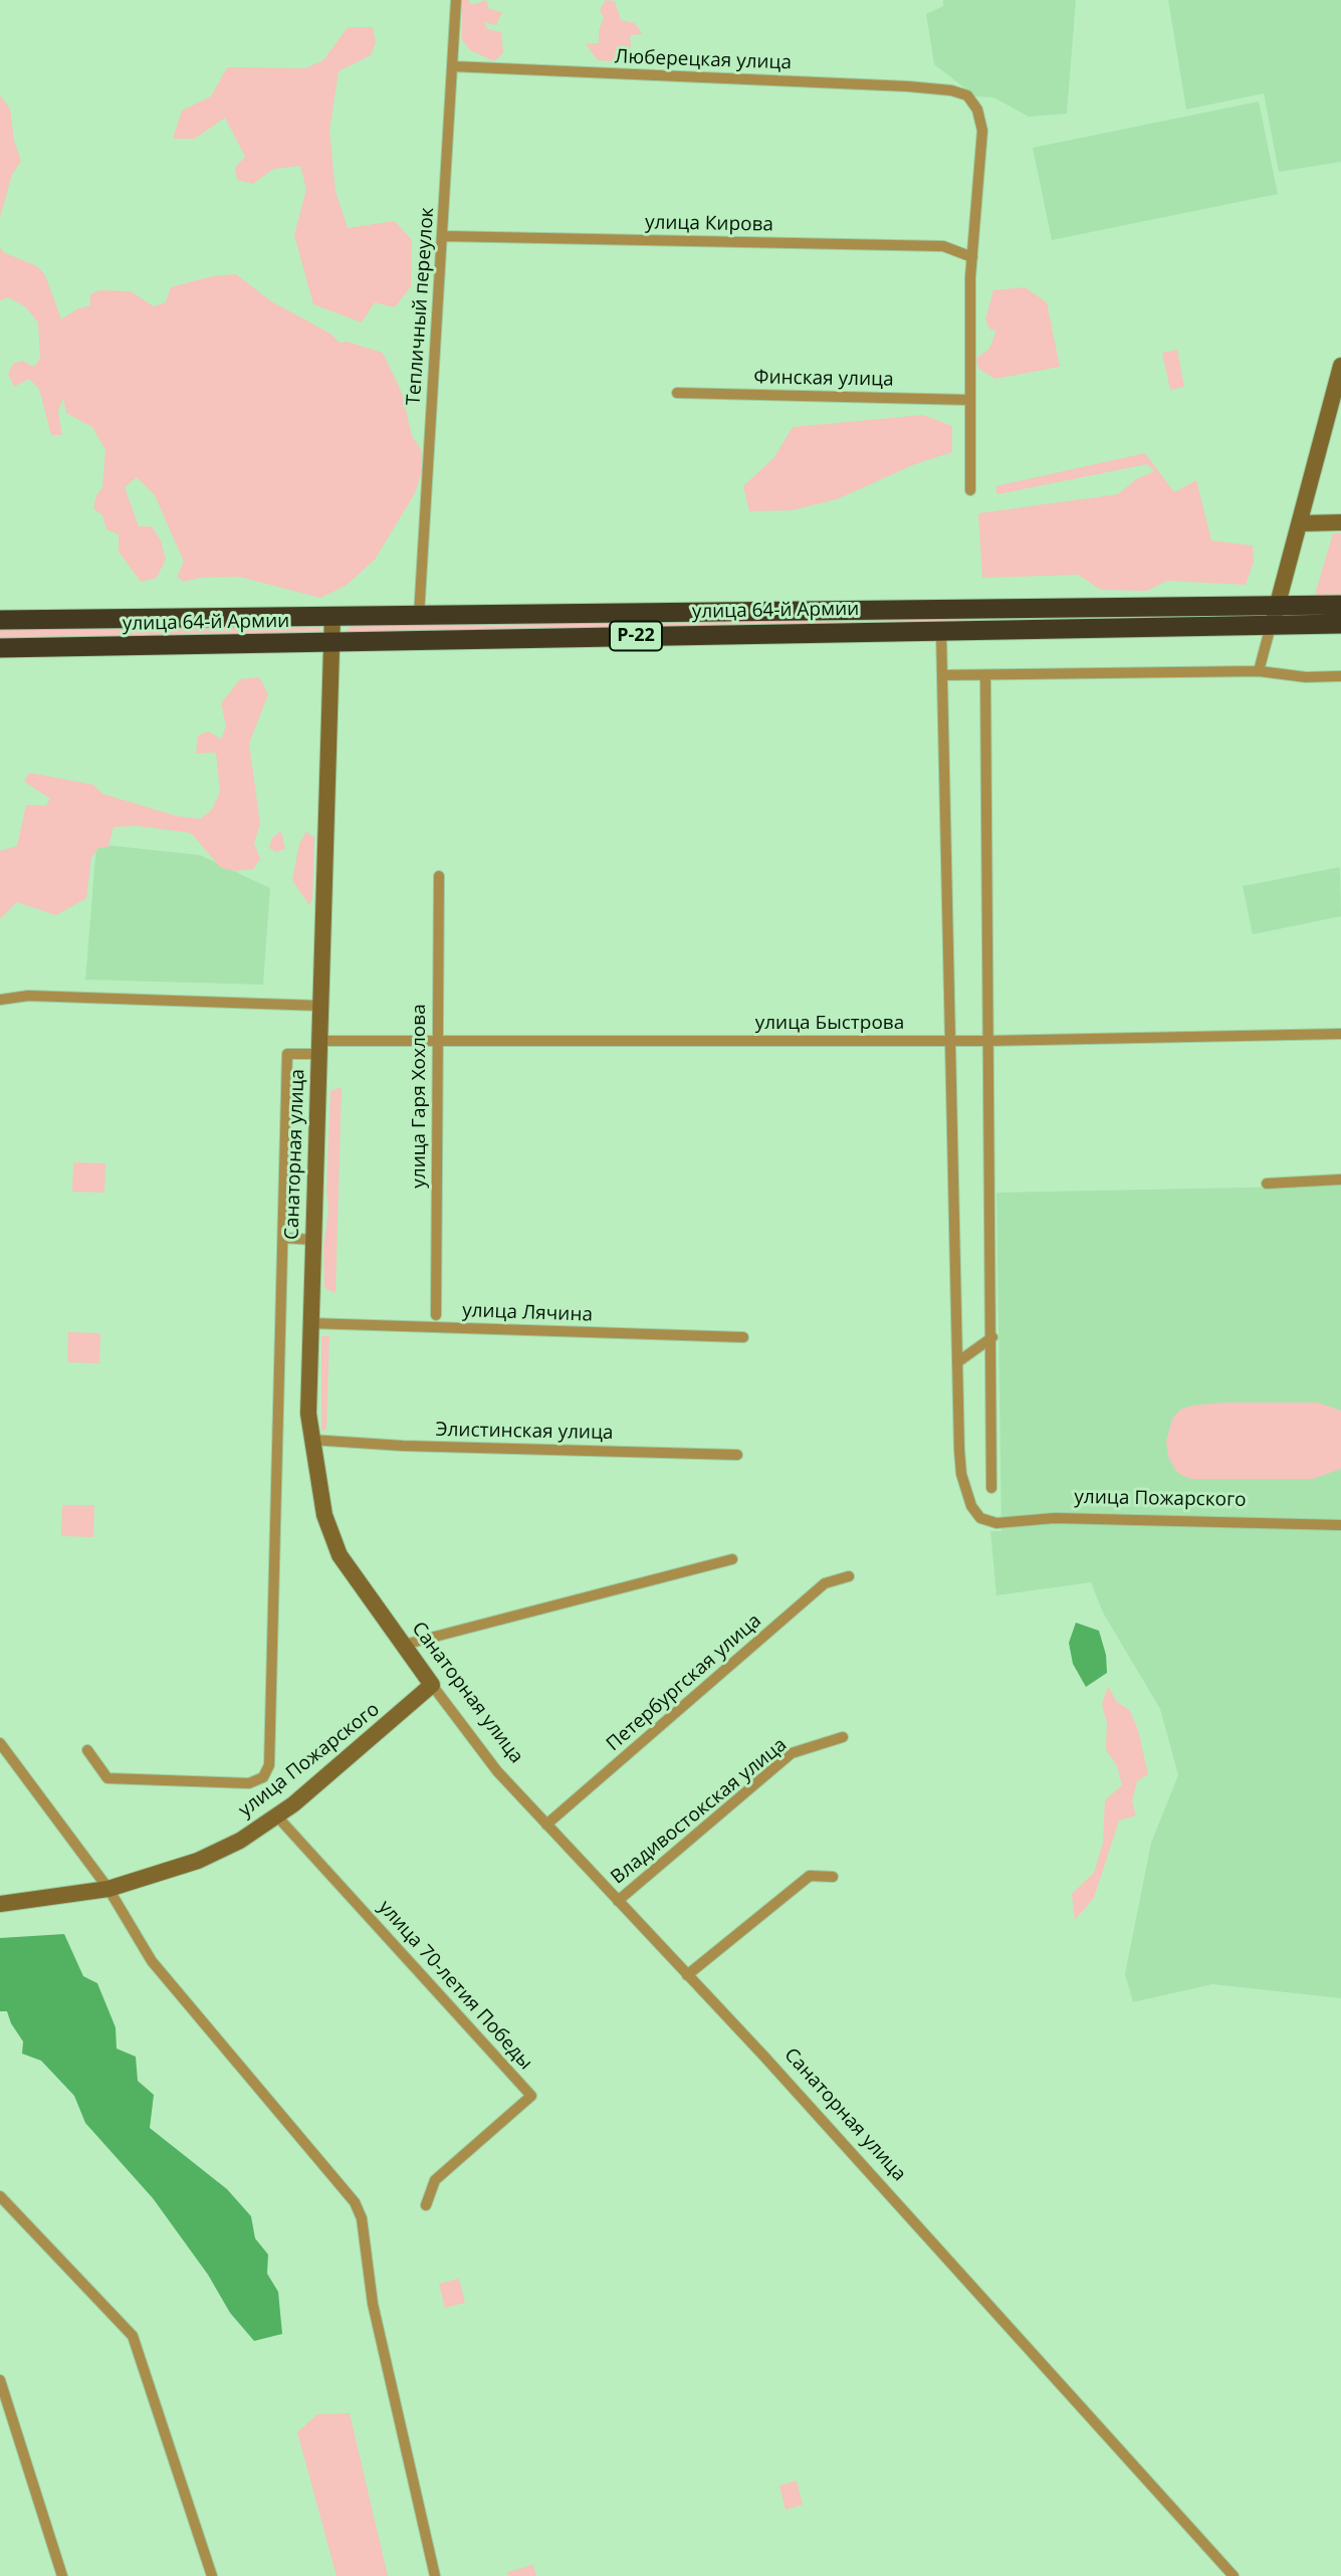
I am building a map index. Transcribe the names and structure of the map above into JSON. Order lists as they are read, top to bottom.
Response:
{
  "streets": {
    "highway": ["улица 64-й Армии", "Р-22"],
    "street": [
      "Люберецкая улица",
      "улица Кирова",
      "Тепличный переулок",
      "Финская улица",
      "улица Быстрова",
      "улица Гаря Хохлова",
      "Санаторная улица",
      "улица Лячина",
      "Элистинская улица",
      "улица Пожарского",
      "Петербургская улица",
      "Владивостокская улица",
      "улица 70-летия Победы"
    ]
  },
  "crossings": [
    ["Люберецкая улица", "улица Кирова"],
    ["Люберецкая улица", "Тепличный переулок"],
    ["улица Кирова", "Тепличный переулок"],
    ["Тепличный переулок", "улица 64-й Армии"],
    ["улица 64-й Армии", "Санаторная улица"],
    ["улица Быстрова", "улица Гаря Хохлова"],
    ["улица Быстрова", "Санаторная улица"],
    ["Санаторная улица", "улица Лячина"],
    ["Санаторная улица", "Элистинская улица"],
    ["Санаторная улица", "улица Пожарского"],
    ["Санаторная улица", "Петербургская улица"],
    ["Санаторная улица", "Владивостокская улица"],
    ["улица Пожарского", "улица 70-летия Победы"]
  ]
}
